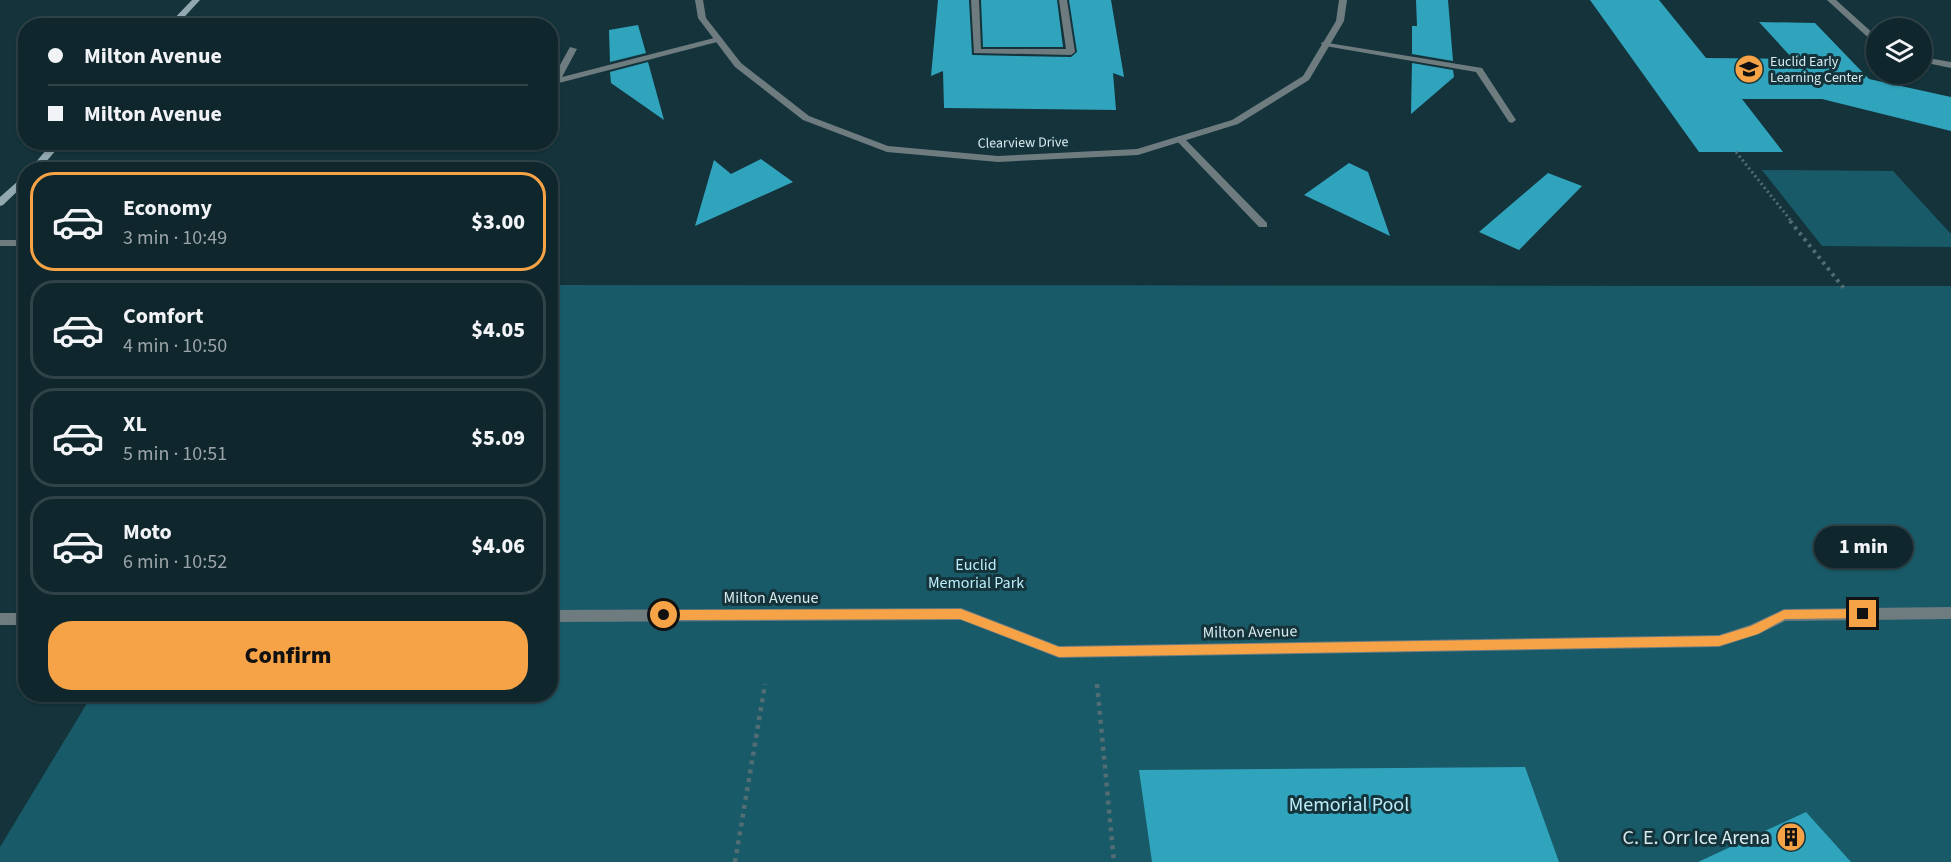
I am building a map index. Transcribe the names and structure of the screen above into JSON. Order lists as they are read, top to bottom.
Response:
{
  "streets": {
    "street": ["Clearview Drive", "Milton Avenue"]
  },
  "parks": ["Euclid Memorial Park", "Memorial Pool"],
  "places": {
    "school or university": ["Euclid Early Learning Center"],
    "building": ["C. E. Orr Ice Arena"]
  },
  "page": {
    "banner": ["Milton Avenue", "Milton Avenue"],
    "list": [
      {
        "name": "Economy",
        "note": "3 min · 10:49",
        "value": "$3.00"
      },
      {
        "name": "Comfort",
        "note": "4 min · 10:50",
        "value": "$4.05"
      },
      {
        "name": "XL",
        "note": "5 min · 10:51",
        "value": "$5.09"
      },
      {
        "name": "Moto",
        "note": "6 min · 10:52",
        "value": "$4.06"
      }
    ],
    "bubble": "1 min",
    "buttons": "Confirm"
  }
}
